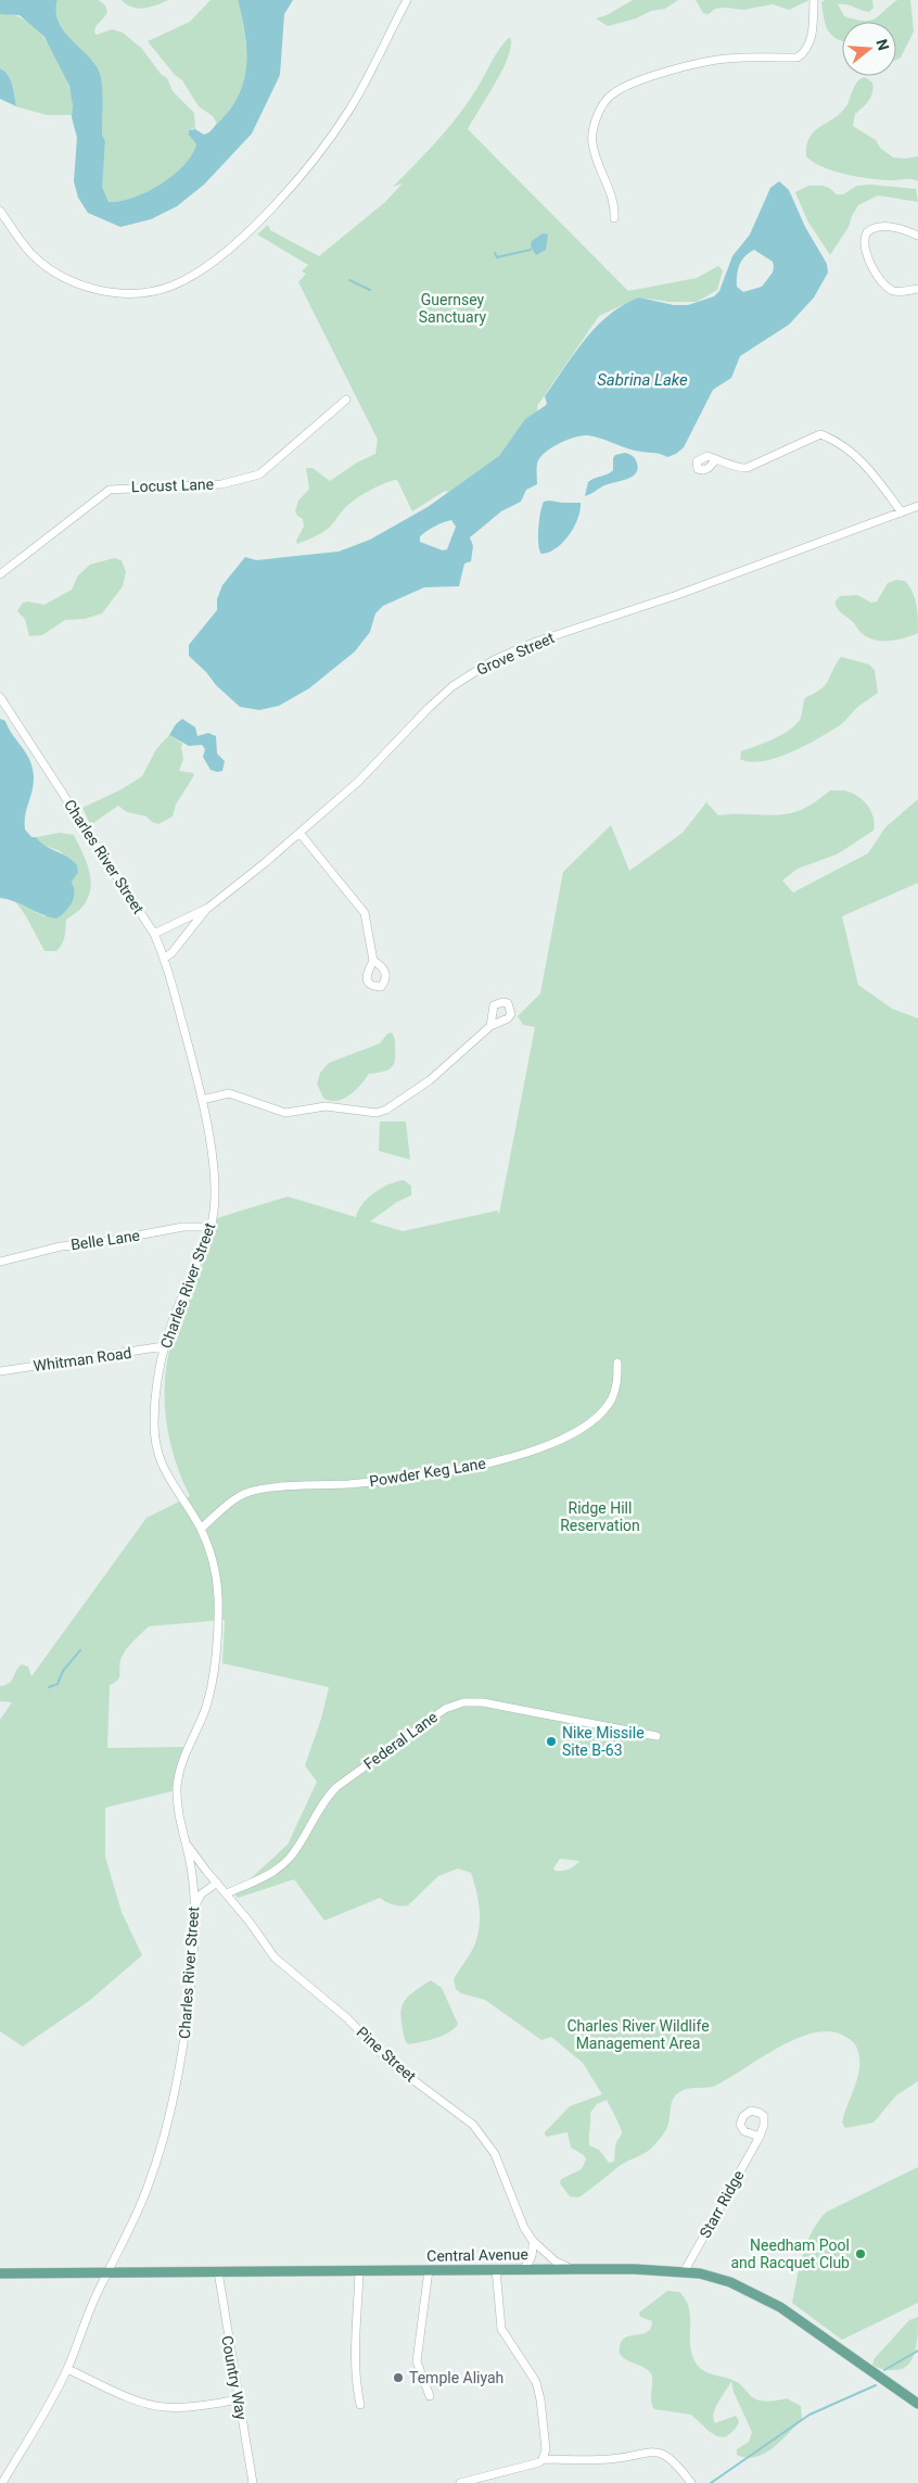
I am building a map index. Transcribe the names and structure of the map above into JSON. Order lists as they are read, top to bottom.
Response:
{
  "streets": {
    "main road": ["Central Avenue"],
    "street": [
      "Locust Lane",
      "Grove Street",
      "Charles River Street",
      "Belle Lane",
      "Whitman Road",
      "Powder Keg Lane",
      "Federal Lane",
      "Pine Street",
      "Starr Ridge",
      "Country Way"
    ]
  },
  "crossings": [
    ["Grove Street", "Charles River Street"],
    ["Charles River Street", "Belle Lane"],
    ["Charles River Street", "Whitman Road"],
    ["Charles River Street", "Powder Keg Lane"],
    ["Charles River Street", "Pine Street"],
    ["Charles River Street", "Central Avenue"],
    ["Federal Lane", "Pine Street"],
    ["Pine Street", "Central Avenue"],
    ["Starr Ridge", "Central Avenue"],
    ["Central Avenue", "Country Way"]
  ],
  "water": ["Sabrina Lake"],
  "parks": ["Guernsey Sanctuary", "Ridge Hill Reservation", "Charles River Wildlife Management Area"],
  "places": ["Nike Missile Site B-63", "Needham Pool and Racquet Club", "Temple Aliyah"],
  "north": "right"
}
